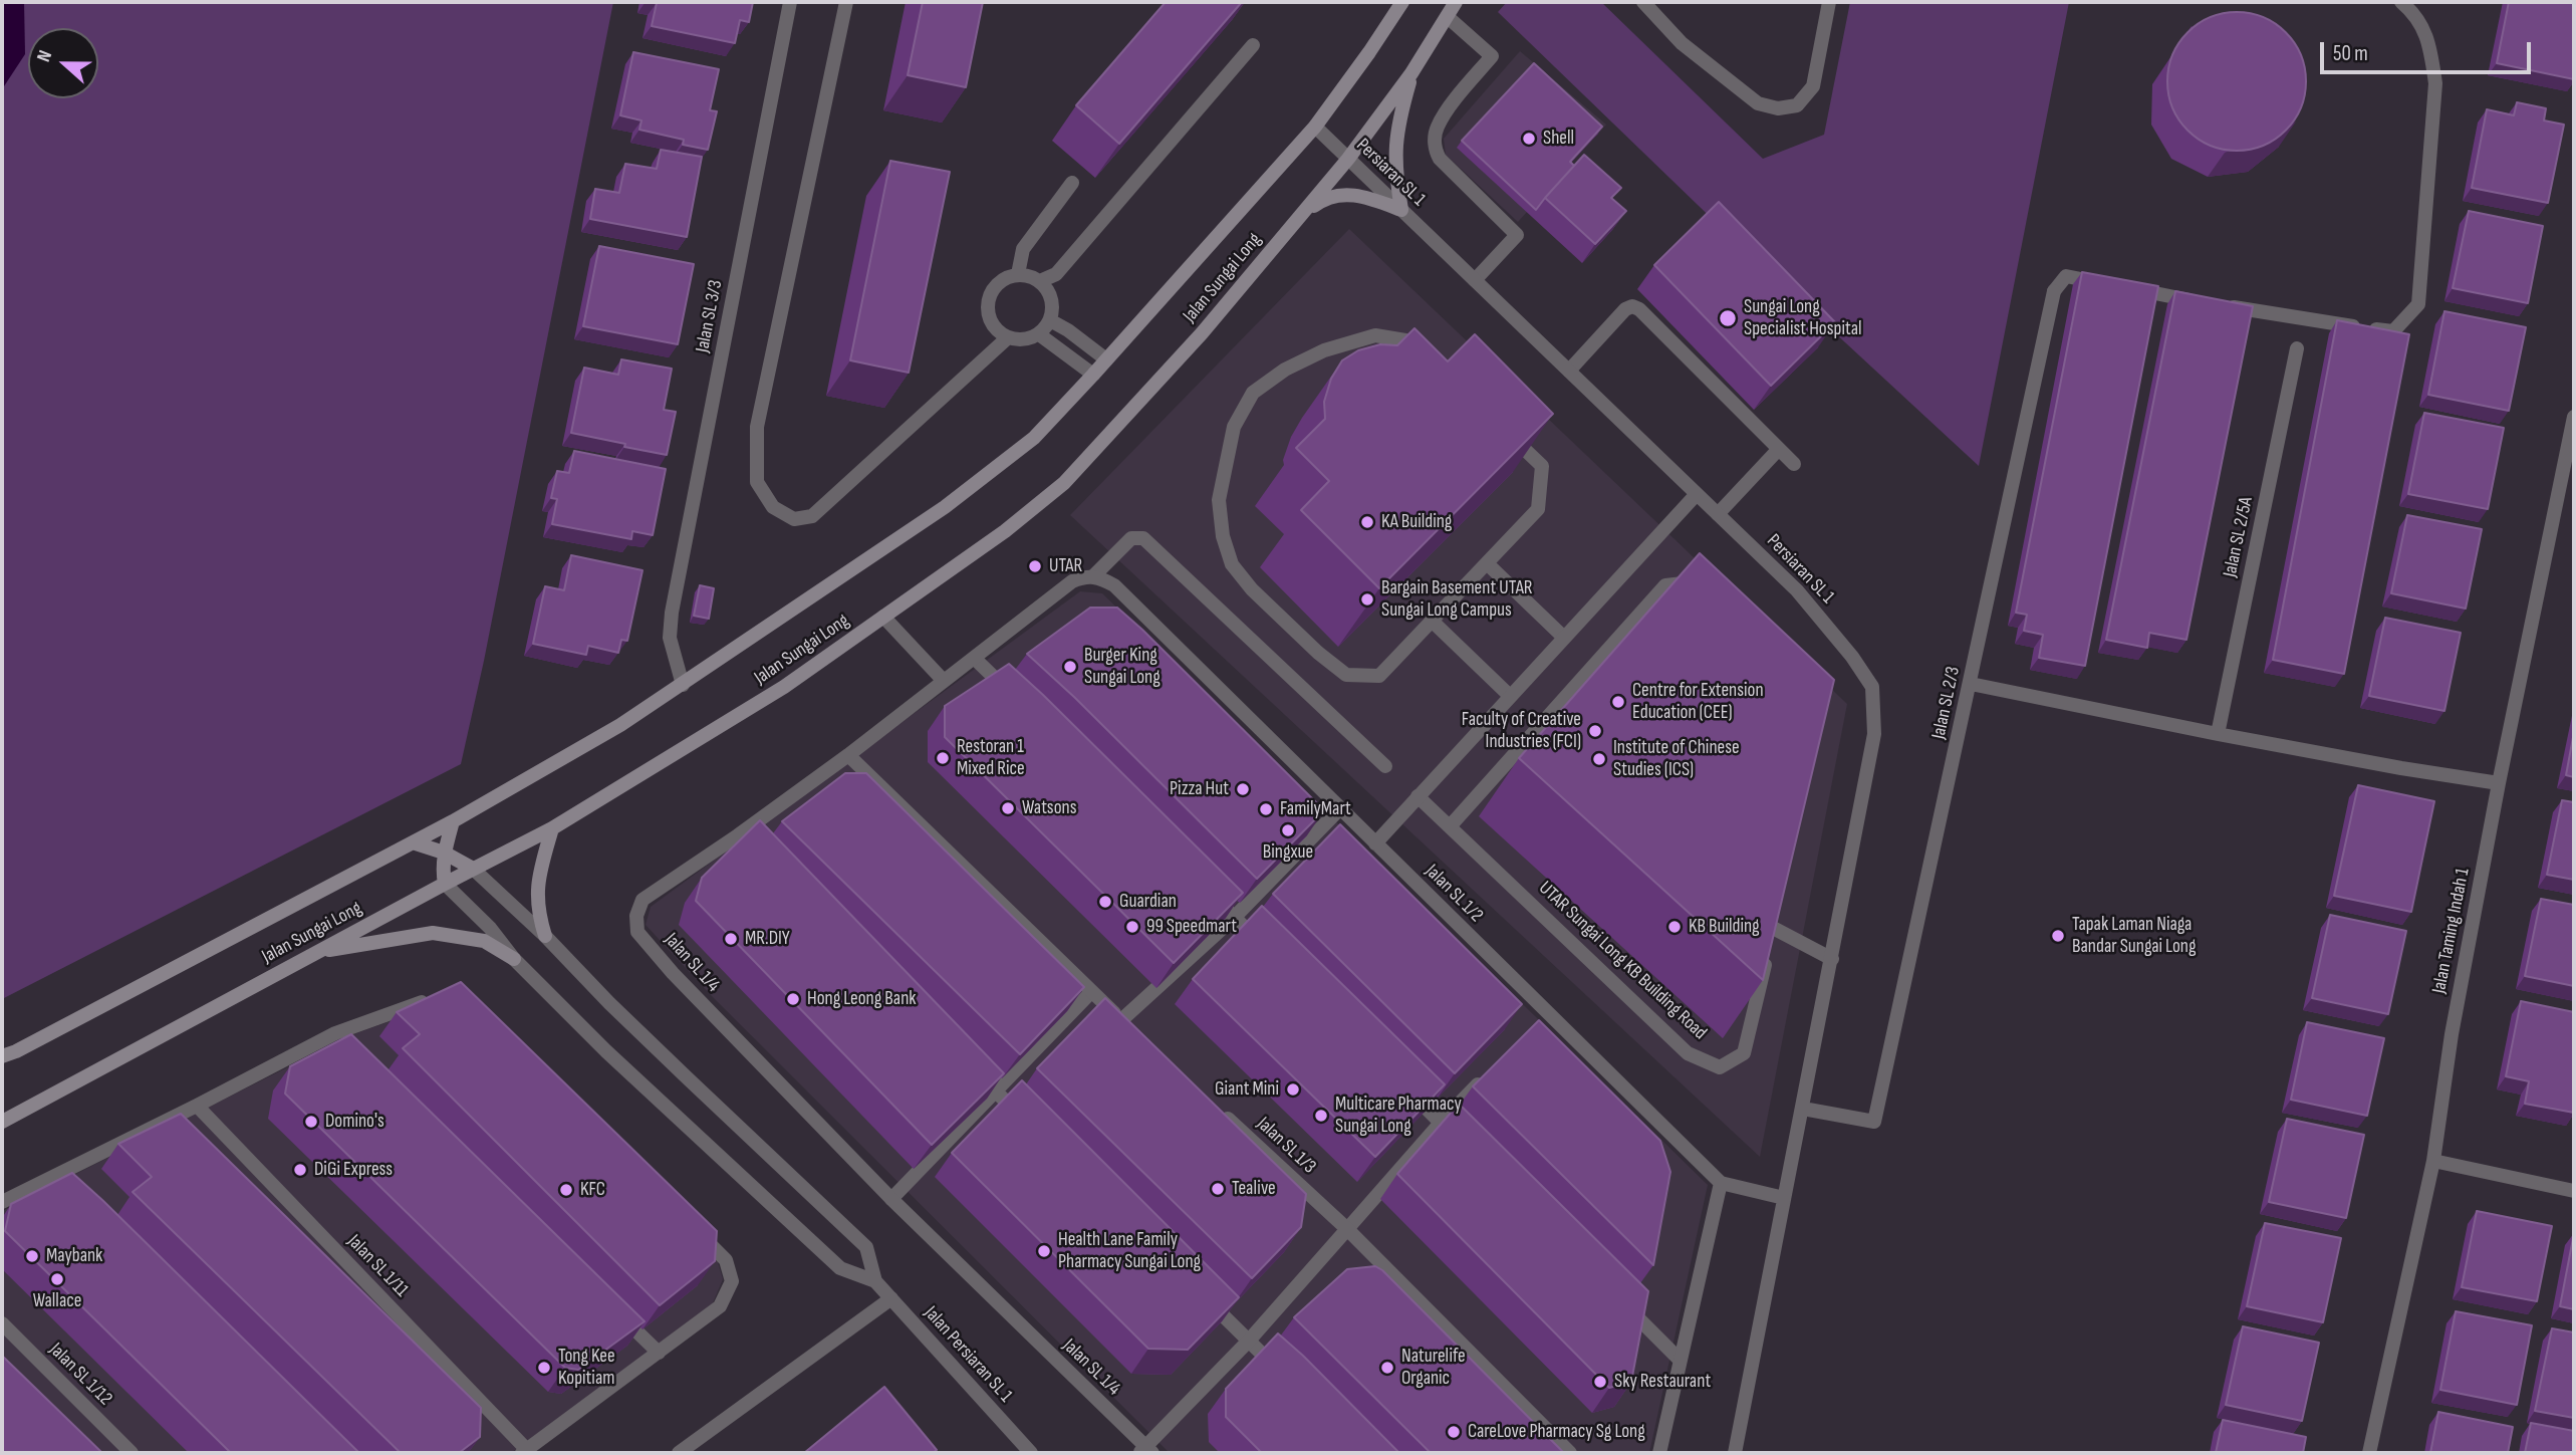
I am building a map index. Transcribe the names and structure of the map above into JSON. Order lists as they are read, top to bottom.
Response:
{
  "streets": {
    "street": [
      "Persiaran SL 1",
      "Jalan Sungai Long",
      "Jalan SL 3/3",
      "Jalan SL 2/5A",
      "Jalan SL 2/3",
      "Jalan SL 1/2",
      "Jalan Taming Indah 1",
      "UTAR Sungai Long KB Building Road",
      "Jalan SL 1/4",
      "Jalan SL 1/3",
      "Jalan SL 1/11",
      "Jalan Persiaran SL 1",
      "Jalan SL 1/12"
    ]
  },
  "crossings": [
    ["Persiaran SL 1", "Jalan Sungai Long"],
    ["Persiaran SL 1", "Jalan SL 2/3"],
    ["Persiaran SL 1", "UTAR Sungai Long KB Building Road"],
    ["Jalan Sungai Long", "Jalan SL 3/3"],
    ["Jalan SL 1/2", "Jalan SL 1/4"]
  ],
  "places": [
    "Shell",
    "Sungai Long Specialist Hospital",
    "KA Building",
    "UTAR",
    "Bargain Basement UTAR Sungai Long Campus",
    "Burger King Sungai Long",
    "Centre for Extension Education (CEE)",
    "Faculty of Creative Industries (FCI)",
    "Restoran 1 Mixed Rice",
    "Institute of Chinese Studies (ICS)",
    "Pizza Hut",
    "Watsons",
    "FamilyMart",
    "Bingxue",
    "Guardian",
    "99 Speedmart",
    "KB Building",
    "Tapak Laman Niaga Bandar Sungai Long",
    "MR.DIY",
    "Hong Leong Bank",
    "Giant Mini",
    "Multicare Pharmacy Sungai Long",
    "Domino's",
    "DiGi Express",
    "Tealive",
    "KFC",
    "Health Lane Family Pharmacy Sungai Long",
    "Maybank",
    "Wallace",
    "Tong Kee Kopitiam",
    "Naturelife Organic",
    "Sky Restaurant",
    "CareLove Pharmacy Sg Long"
  ],
  "scale_bar": "50 m",
  "north": "left"
}
